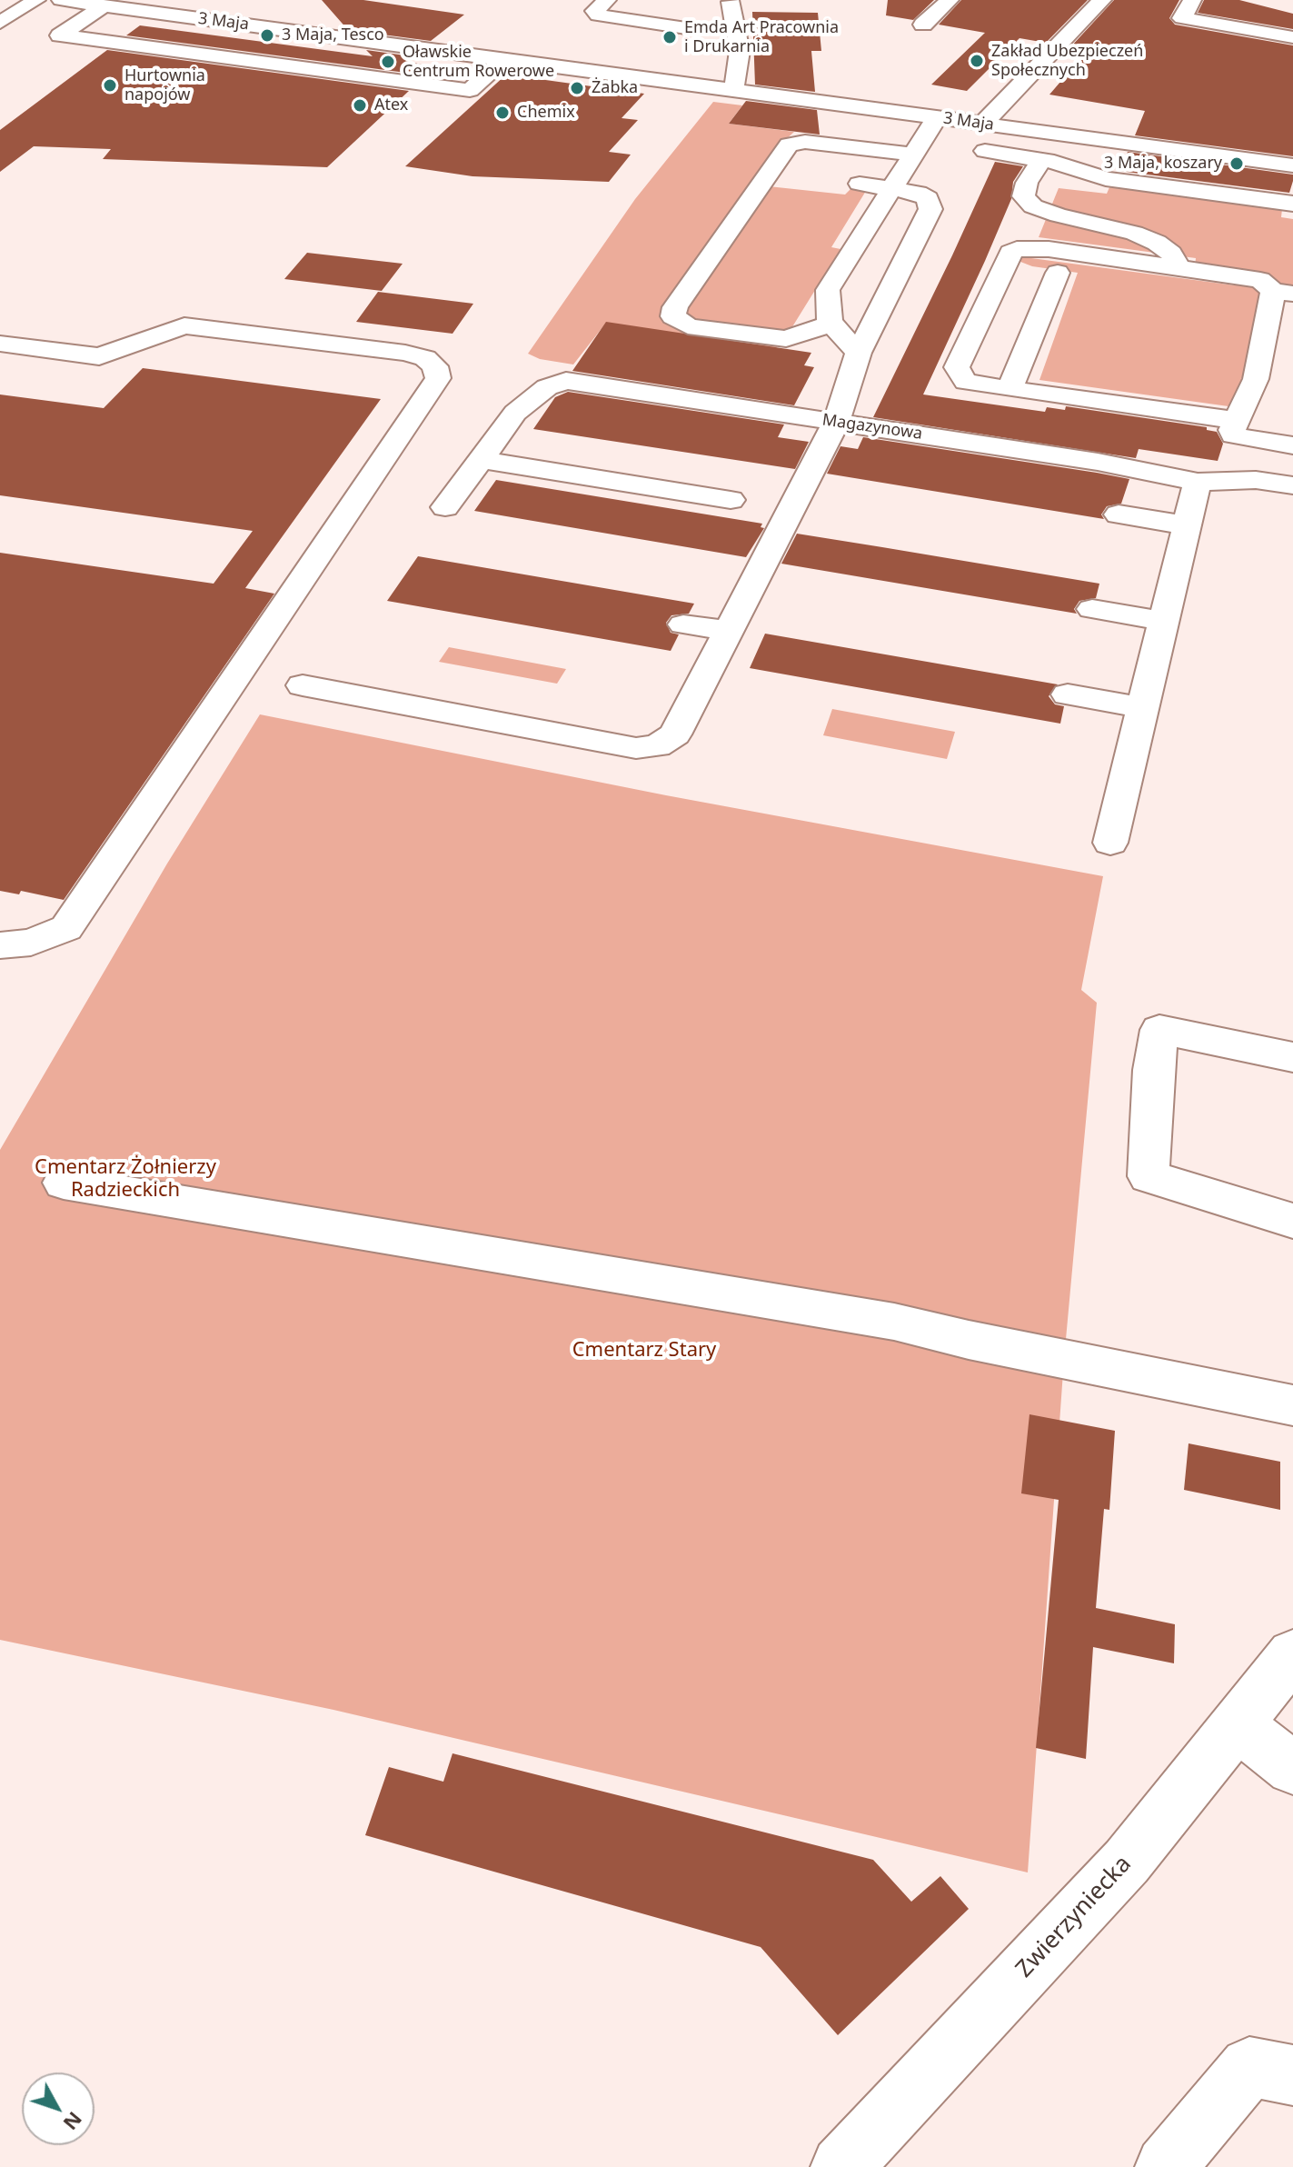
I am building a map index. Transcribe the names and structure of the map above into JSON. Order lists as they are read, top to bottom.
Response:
{
  "streets": {
    "street": ["3 Maja", "Magazynowa", "Zwierzyniecka"]
  },
  "parks": ["Cmentarz Żołnierzy Radzieckich", "Cmentarz Stary"],
  "places": [
    "3 Maja, Tesco",
    "Emda Art Pracownia i Drukarnia",
    "Zakład Ubezpieczeń Społecznych",
    "Oławskie Centrum Rowerowe",
    "Hurtownia napojów",
    "Żabka",
    "Atex",
    "Chemix",
    "3 Maja, koszary"
  ],
  "north": "bottom right"
}
